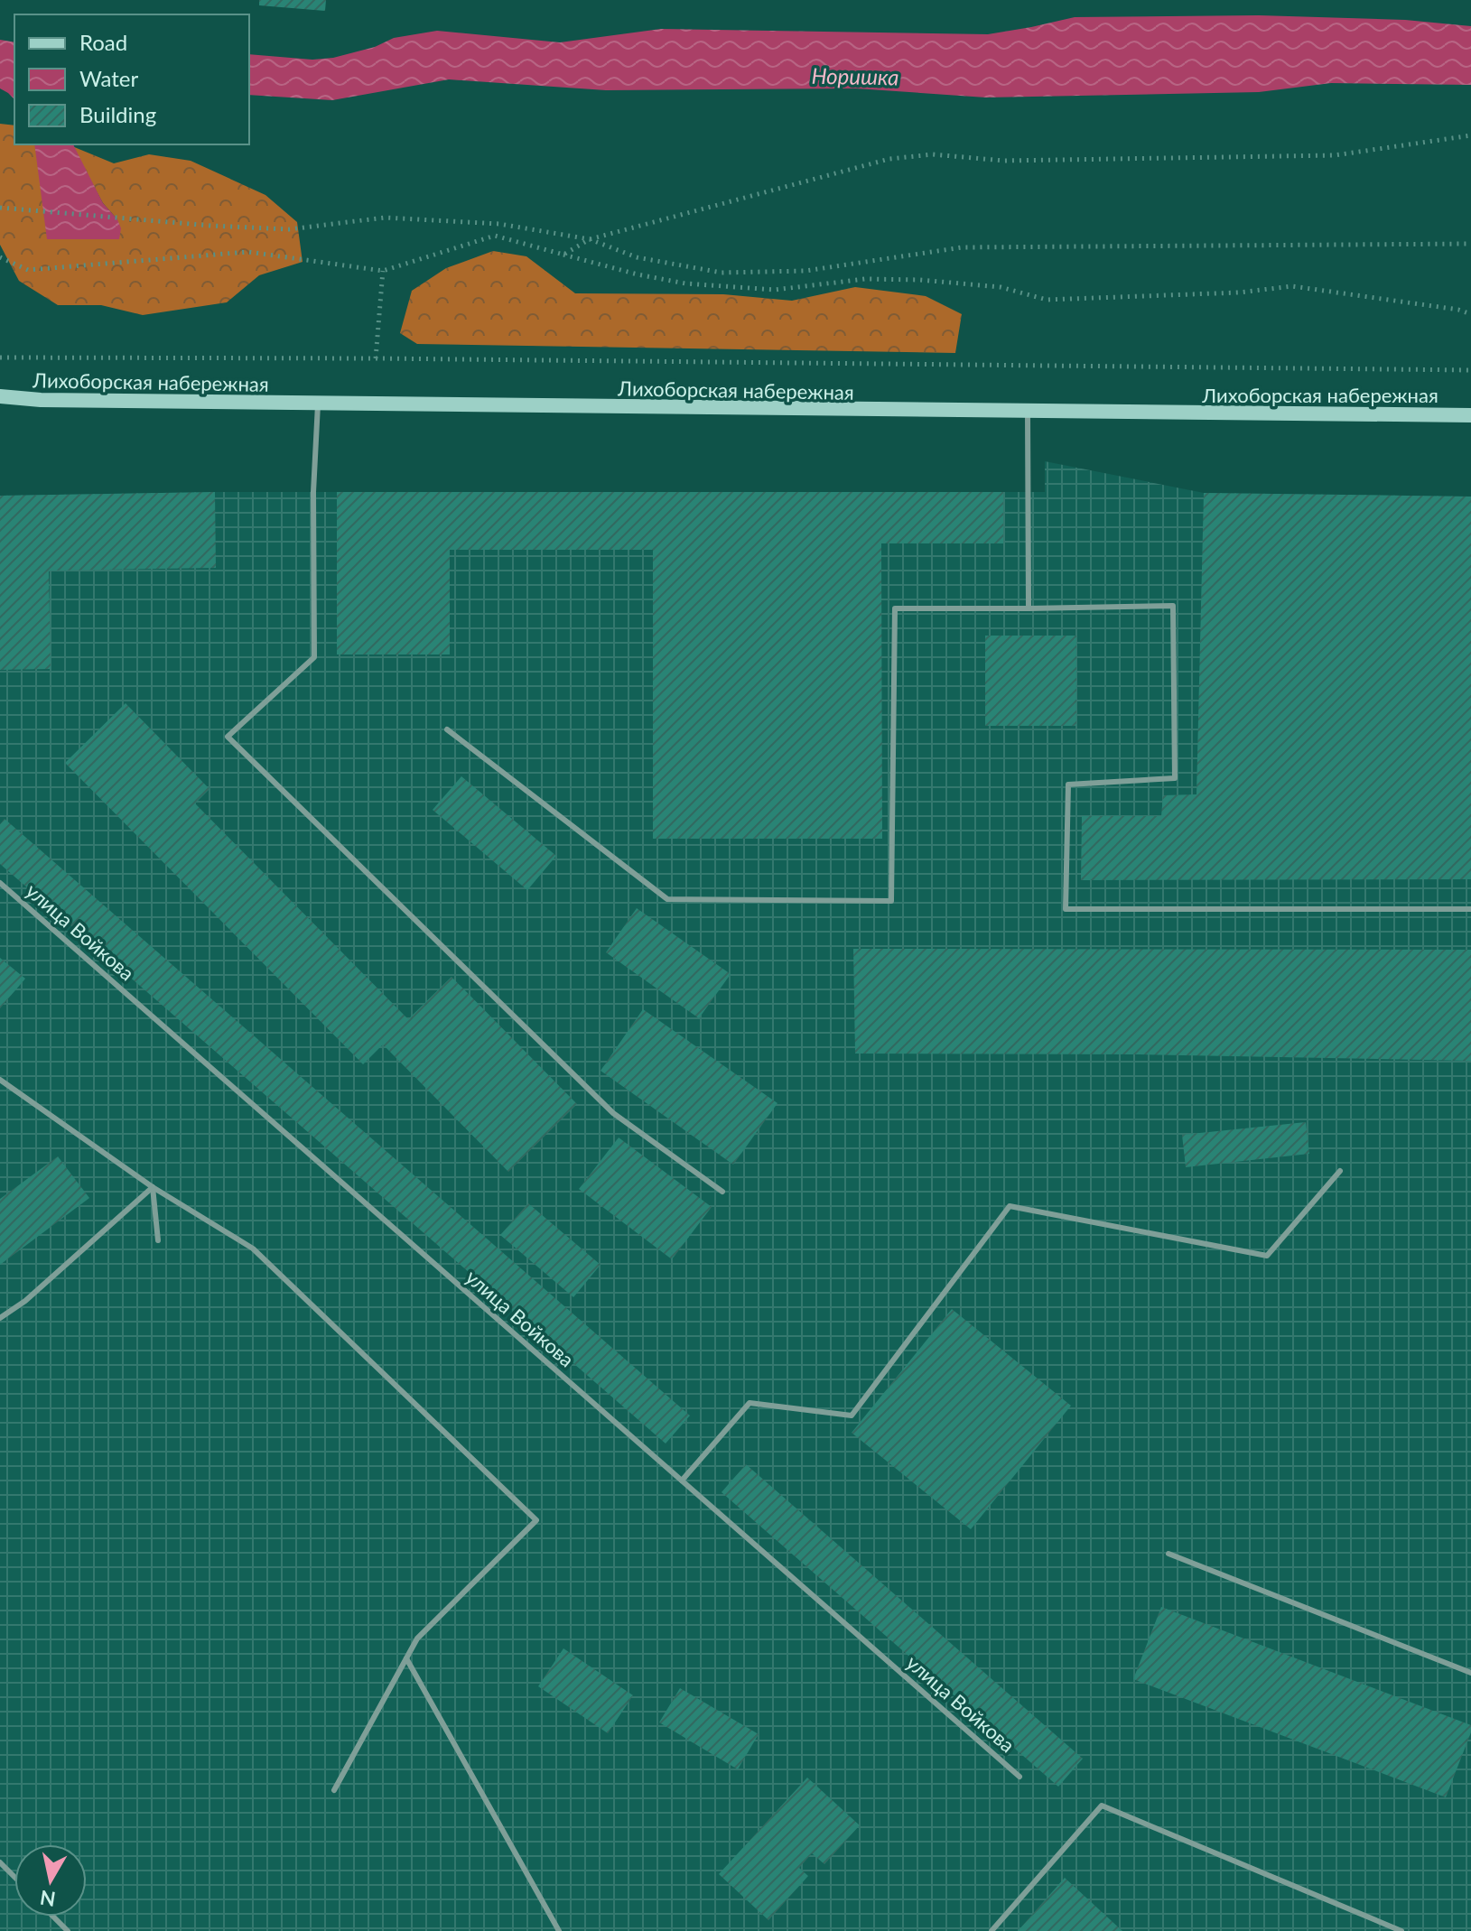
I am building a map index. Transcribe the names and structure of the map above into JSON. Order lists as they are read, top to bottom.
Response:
{
  "streets": {
    "street": ["Лихоборская набережная"],
    "lane": ["улица Войкова"]
  },
  "water": ["Норишка"],
  "legend": ["Road", "Water", "Building"],
  "north": "bottom"
}
